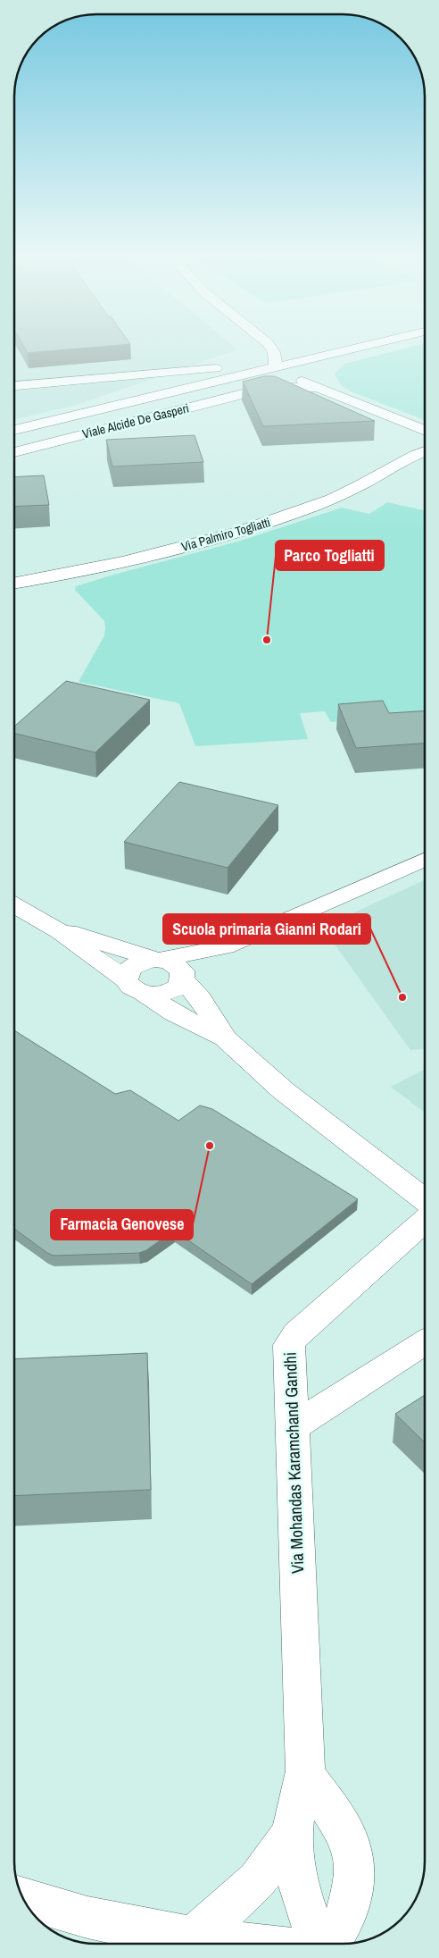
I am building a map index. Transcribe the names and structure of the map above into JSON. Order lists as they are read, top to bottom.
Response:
{
  "streets": {
    "street": ["Viale Alcide De Gasperi", "Via Palmiro Togliatti", "Via Mohandas Karamchand Gandhi"]
  },
  "places": ["Parco Togliatti", "Scuola primaria Gianni Rodari", "Farmacia Genovese"]
}
